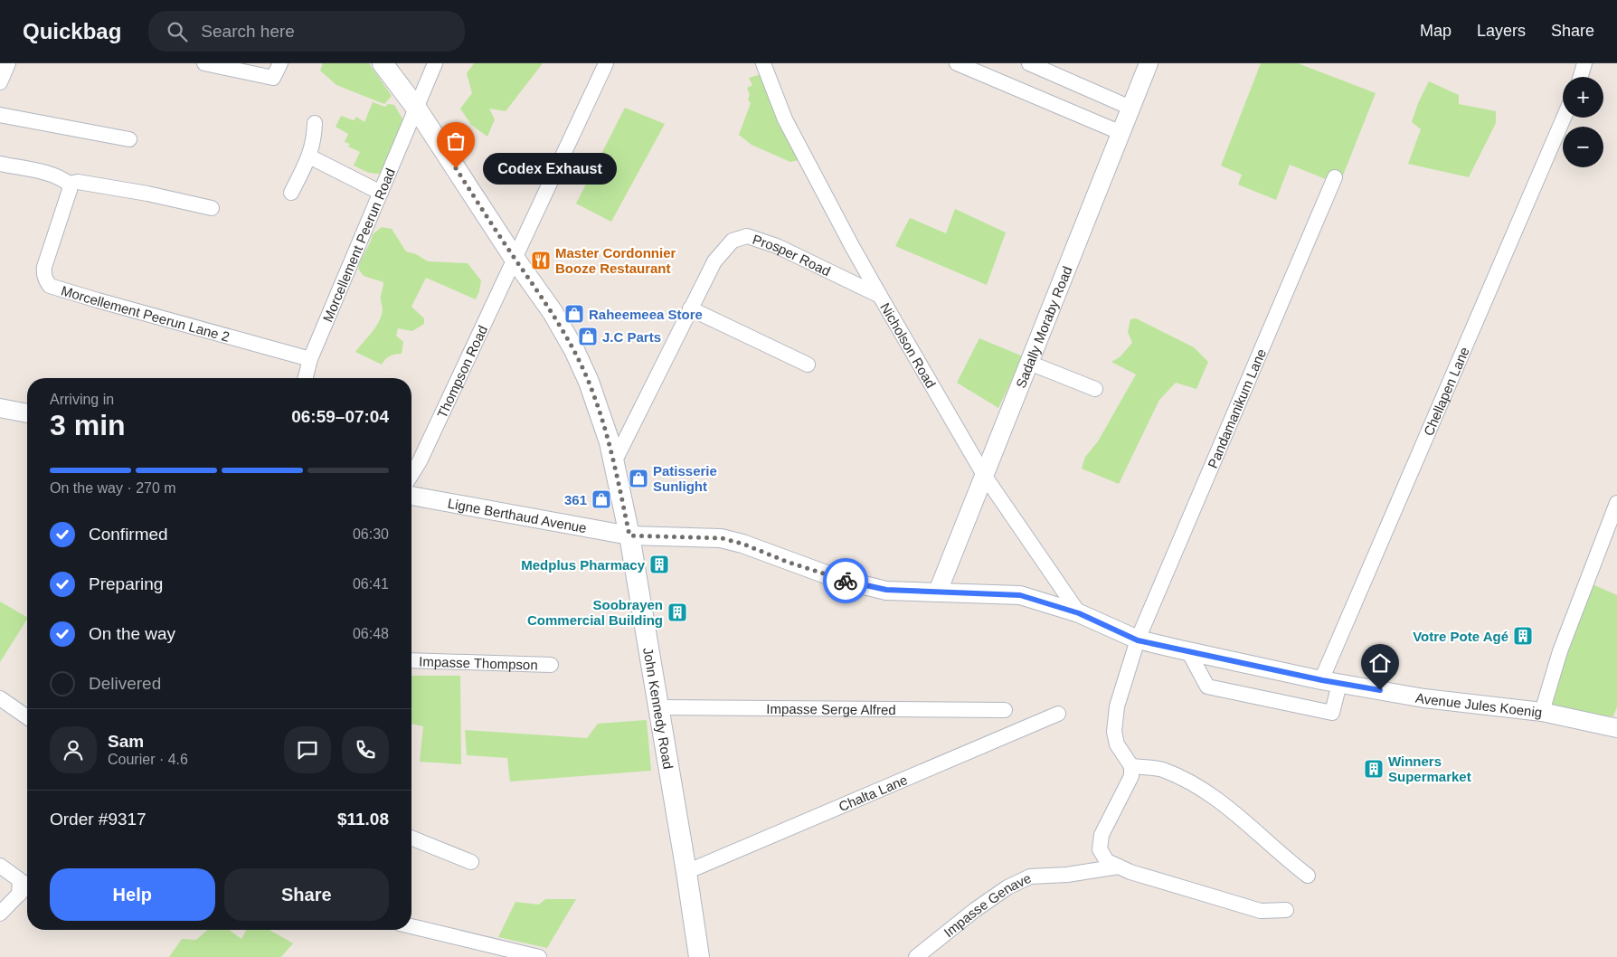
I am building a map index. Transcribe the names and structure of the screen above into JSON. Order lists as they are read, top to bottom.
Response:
{
  "streets": {
    "main road": ["John Kennedy Road"],
    "street": [
      "Morcellement Peerun Road",
      "Prosper Road",
      "Morcellement Peerun Lane 2",
      "Sadally Moraby Road",
      "Nicholson Road",
      "Thompson Road",
      "Chellapen Lane",
      "Pandamanikum Lane",
      "Ligne Berthaud Avenue",
      "Impasse Thompson",
      "Avenue Jules Koenig",
      "Impasse Serge Alfred",
      "Chalta Lane",
      "Impasse Genave"
    ]
  },
  "crossings": [
    ["Morcellement Peerun Road", "Morcellement Peerun Lane 2"],
    ["Morcellement Peerun Road", "John Kennedy Road"],
    ["Prosper Road", "Nicholson Road"],
    ["Prosper Road", "John Kennedy Road"],
    ["Sadally Moraby Road", "Nicholson Road"],
    ["Sadally Moraby Road", "Avenue Jules Koenig"],
    ["Nicholson Road", "Avenue Jules Koenig"],
    ["Thompson Road", "John Kennedy Road"],
    ["Chellapen Lane", "Avenue Jules Koenig"],
    ["Pandamanikum Lane", "Avenue Jules Koenig"],
    ["Ligne Berthaud Avenue", "Avenue Jules Koenig"],
    ["Ligne Berthaud Avenue", "John Kennedy Road"],
    ["Avenue Jules Koenig", "John Kennedy Road"],
    ["John Kennedy Road", "Impasse Serge Alfred"],
    ["John Kennedy Road", "Chalta Lane"]
  ],
  "places": {
    "other": ["Codex Exhaust"],
    "restaurant": ["Master Cordonnier Booze Restaurant"],
    "shop": [
      "Raheemeea Store",
      "J.C Parts",
      "Patisserie Sunlight",
      "361"
    ],
    "building": [
      "Medplus Pharmacy",
      "Soobrayen Commercial Building",
      "Votre Pote Agé",
      "Winners Supermarket"
    ]
  },
  "page": {
    "header": "Quickbag",
    "search": "Search here",
    "nav": ["Map", "Layers", "Share"],
    "map_buttons": ["+", "−"],
    "bubble": "Codex Exhaust",
    "heading": ["3 min", "Arriving in", "06:59–07:04"],
    "panel": [
      "Sam",
      "Courier · 4.6",
      "Order #9317",
      "$11.08"
    ],
    "bar": "On the way · 270 m",
    "list": [
      ["Confirmed", "06:30"],
      ["Preparing", "06:41"],
      ["On the way", "06:48"],
      "Delivered"
    ],
    "buttons": ["Help", "Share"]
  }
}
